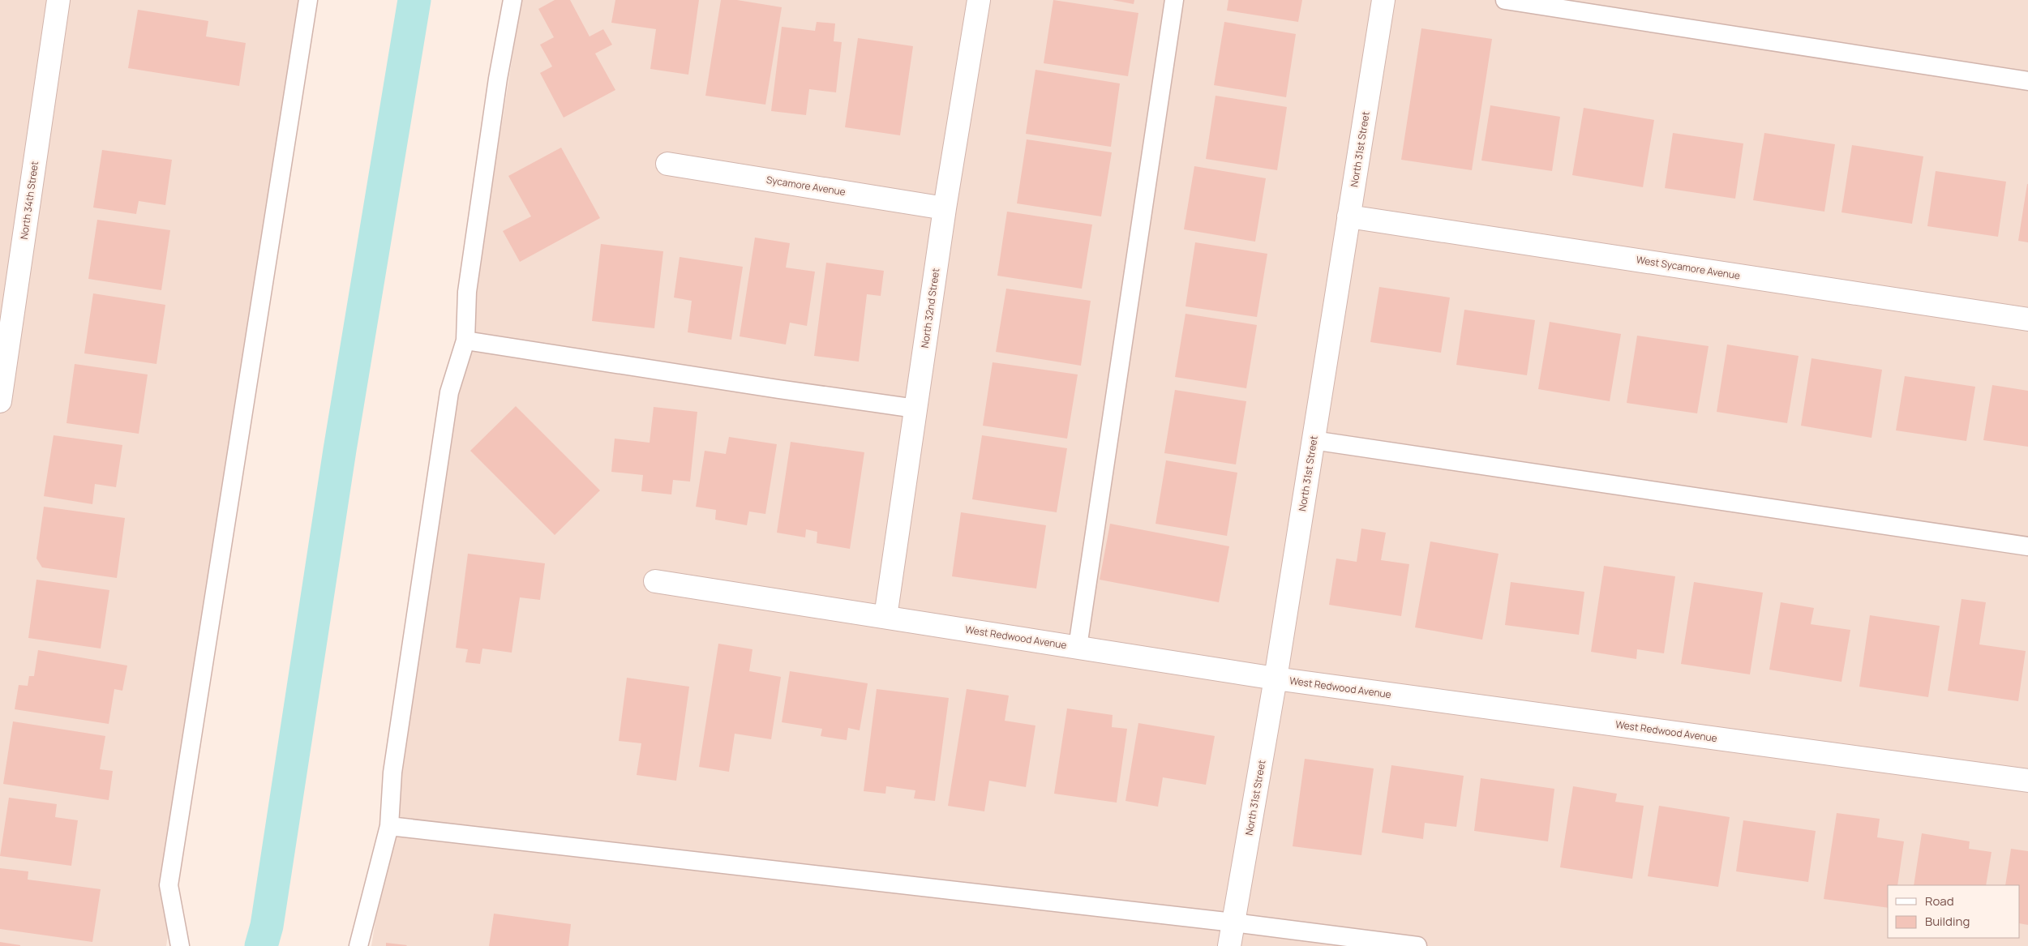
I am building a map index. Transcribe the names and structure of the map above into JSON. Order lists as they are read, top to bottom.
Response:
{
  "streets": {
    "street": [
      "North 31st Street",
      "Sycamore Avenue",
      "North 34th Street",
      "West Sycamore Avenue",
      "North 32nd Street",
      "West Redwood Avenue"
    ]
  },
  "crossings": [
    ["North 31st Street", "West Sycamore Avenue"],
    ["North 31st Street", "West Redwood Avenue"],
    ["Sycamore Avenue", "North 32nd Street"],
    ["North 32nd Street", "West Redwood Avenue"]
  ],
  "legend": ["Road", "Building"]
}
